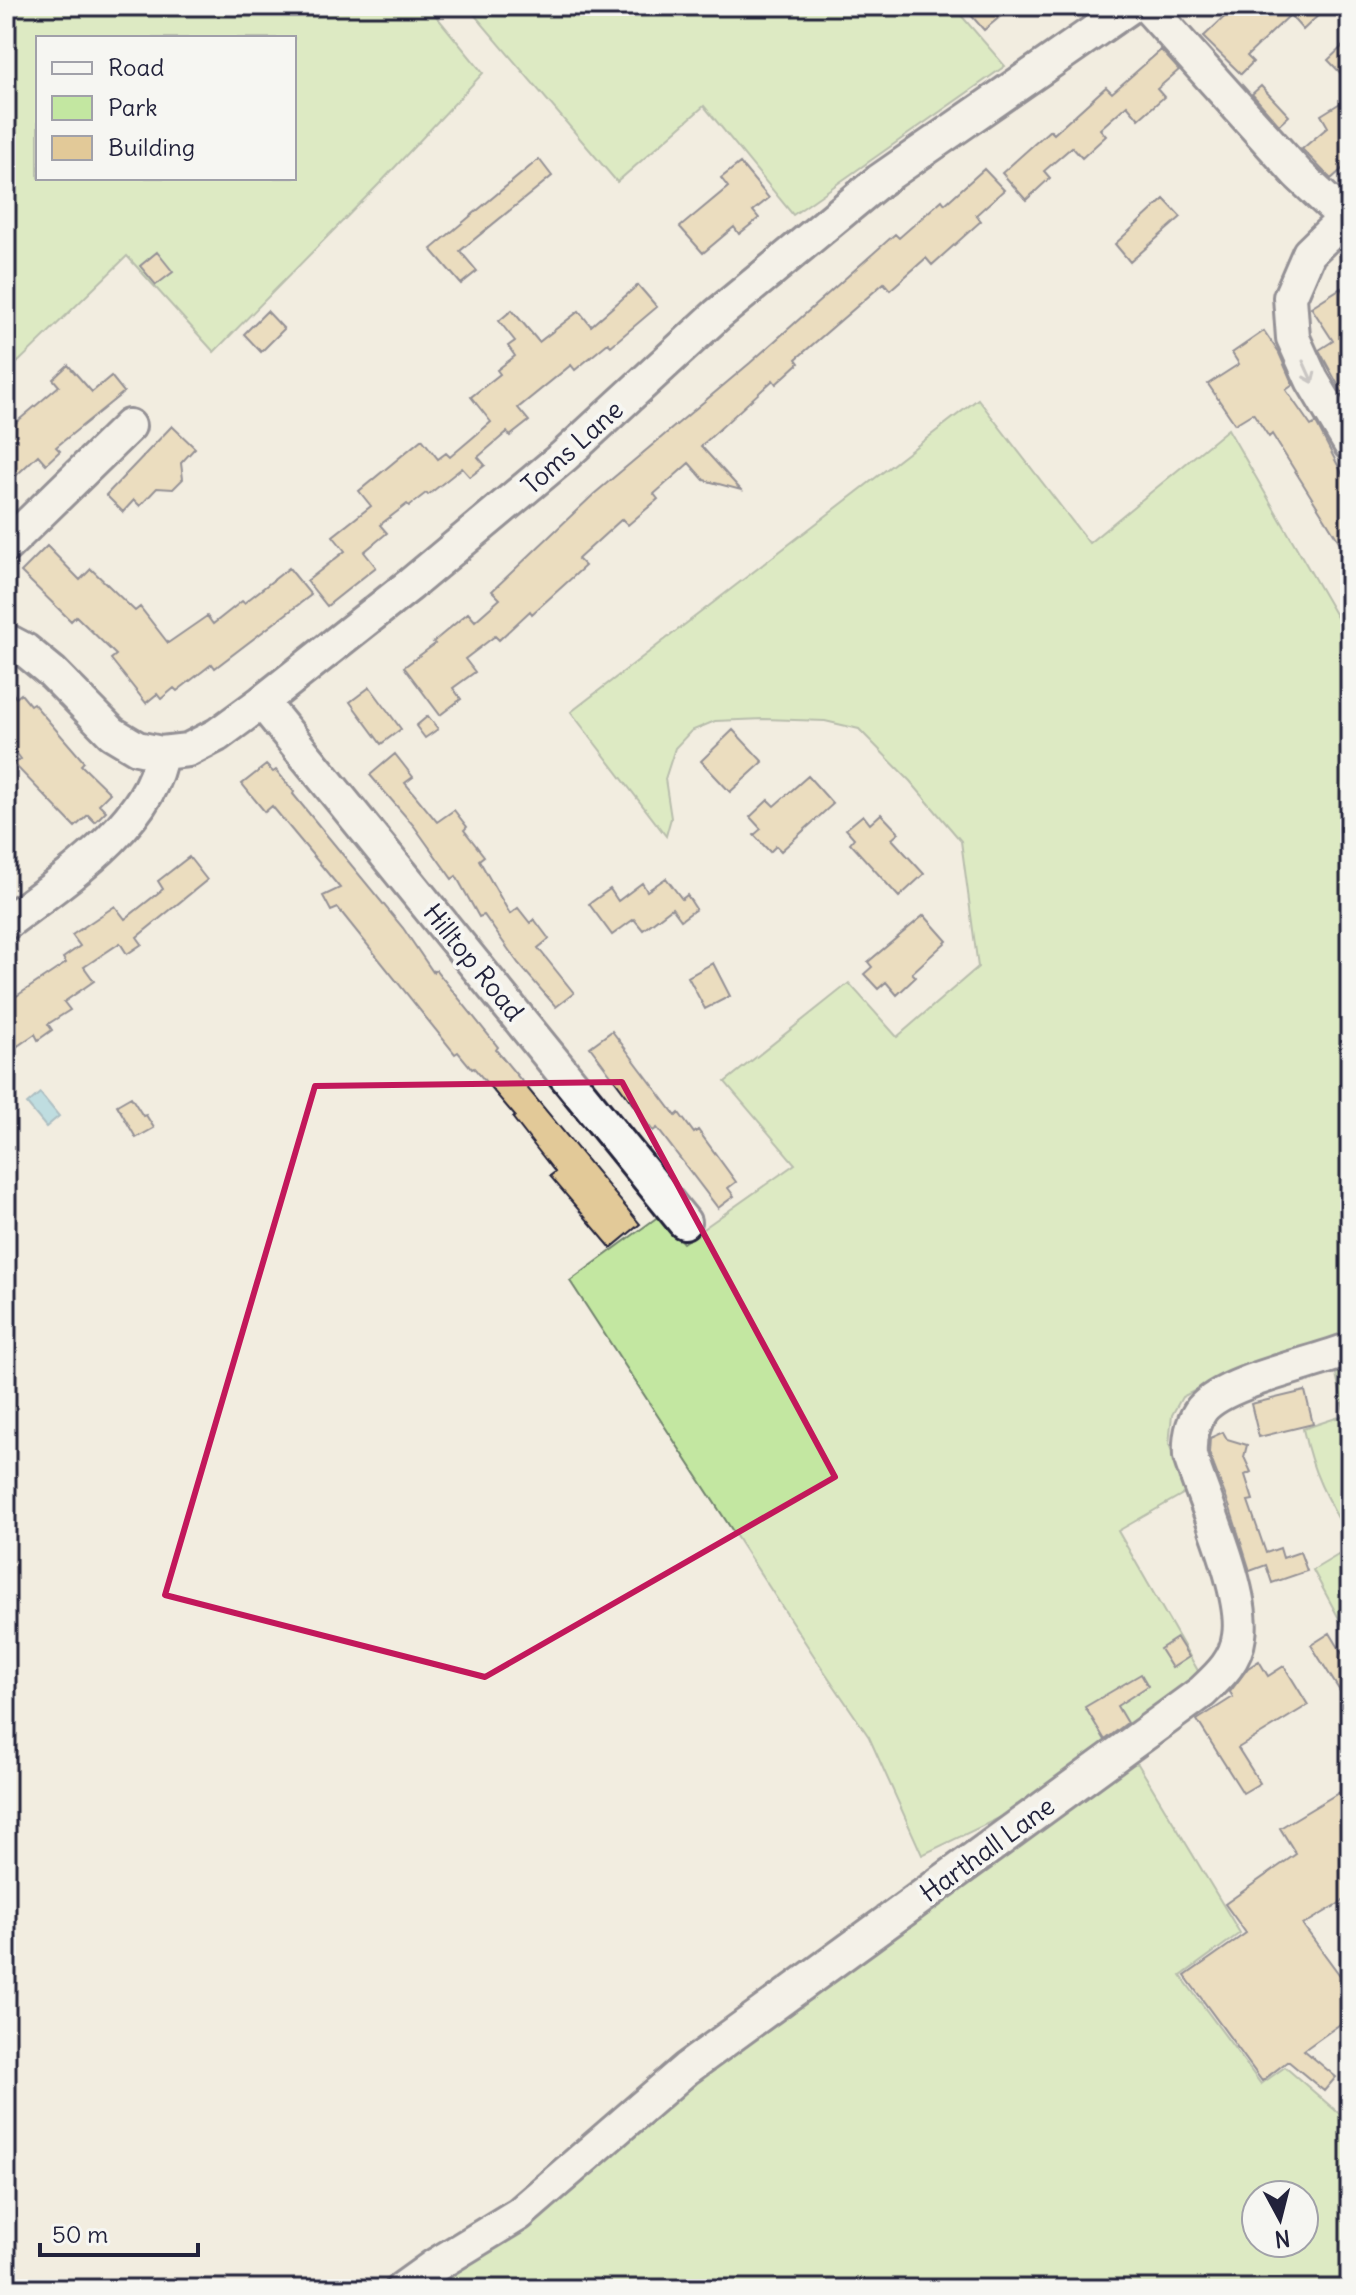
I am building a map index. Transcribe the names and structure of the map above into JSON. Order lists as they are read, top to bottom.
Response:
{
  "streets": {
    "street": ["Toms Lane", "Hilltop Road", "Harthall Lane"]
  },
  "crossings": [
    ["Toms Lane", "Hilltop Road"]
  ],
  "legend": ["Road", "Park", "Building"],
  "scale_bar": "50 m",
  "north": "bottom"
}
